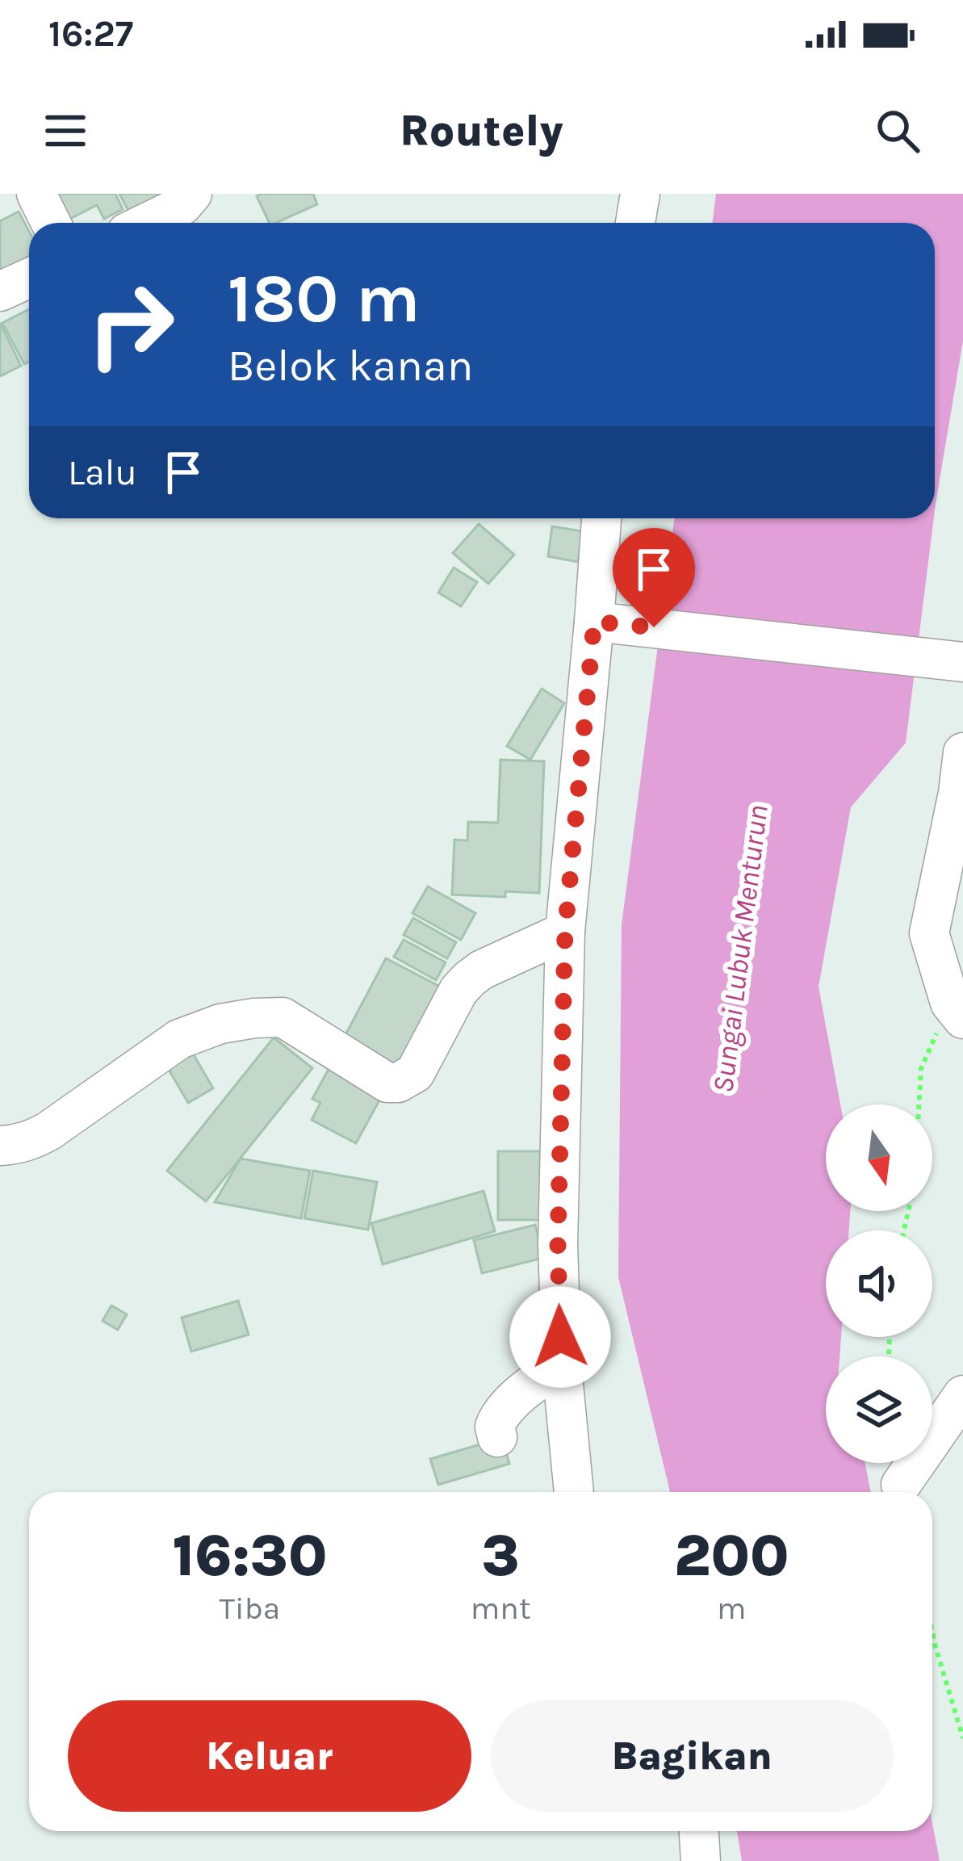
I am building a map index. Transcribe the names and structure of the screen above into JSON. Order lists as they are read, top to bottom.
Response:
{
  "water": ["Sungai Lubuk Menturun"],
  "north": "bottom",
  "page": {
    "status": "16:27",
    "header": "Routely",
    "turn": ["180 m", "Belok kanan"],
    "then": "Lalu",
    "eta": [
      "16:30",
      "Tiba",
      "3",
      "mnt",
      "200",
      "m"
    ],
    "buttons": ["Keluar", "Bagikan"]
  }
}
